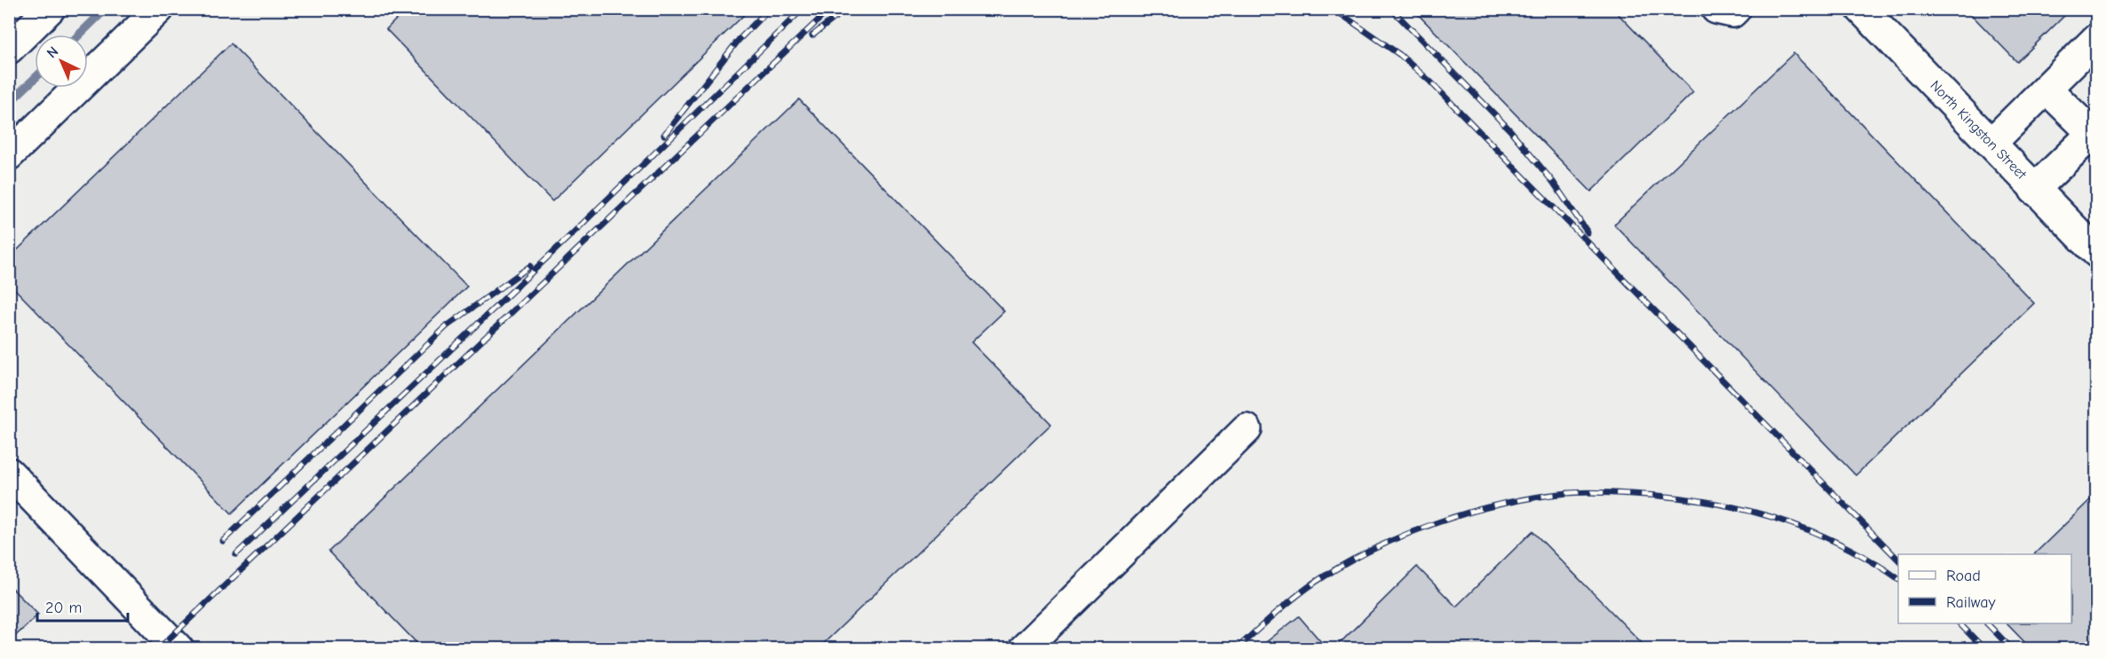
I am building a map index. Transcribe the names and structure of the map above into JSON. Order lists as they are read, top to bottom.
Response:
{
  "streets": {
    "street": ["North Kingston Street"]
  },
  "legend": ["Road", "Railway"],
  "scale_bar": "20 m",
  "north": "top left"
}
